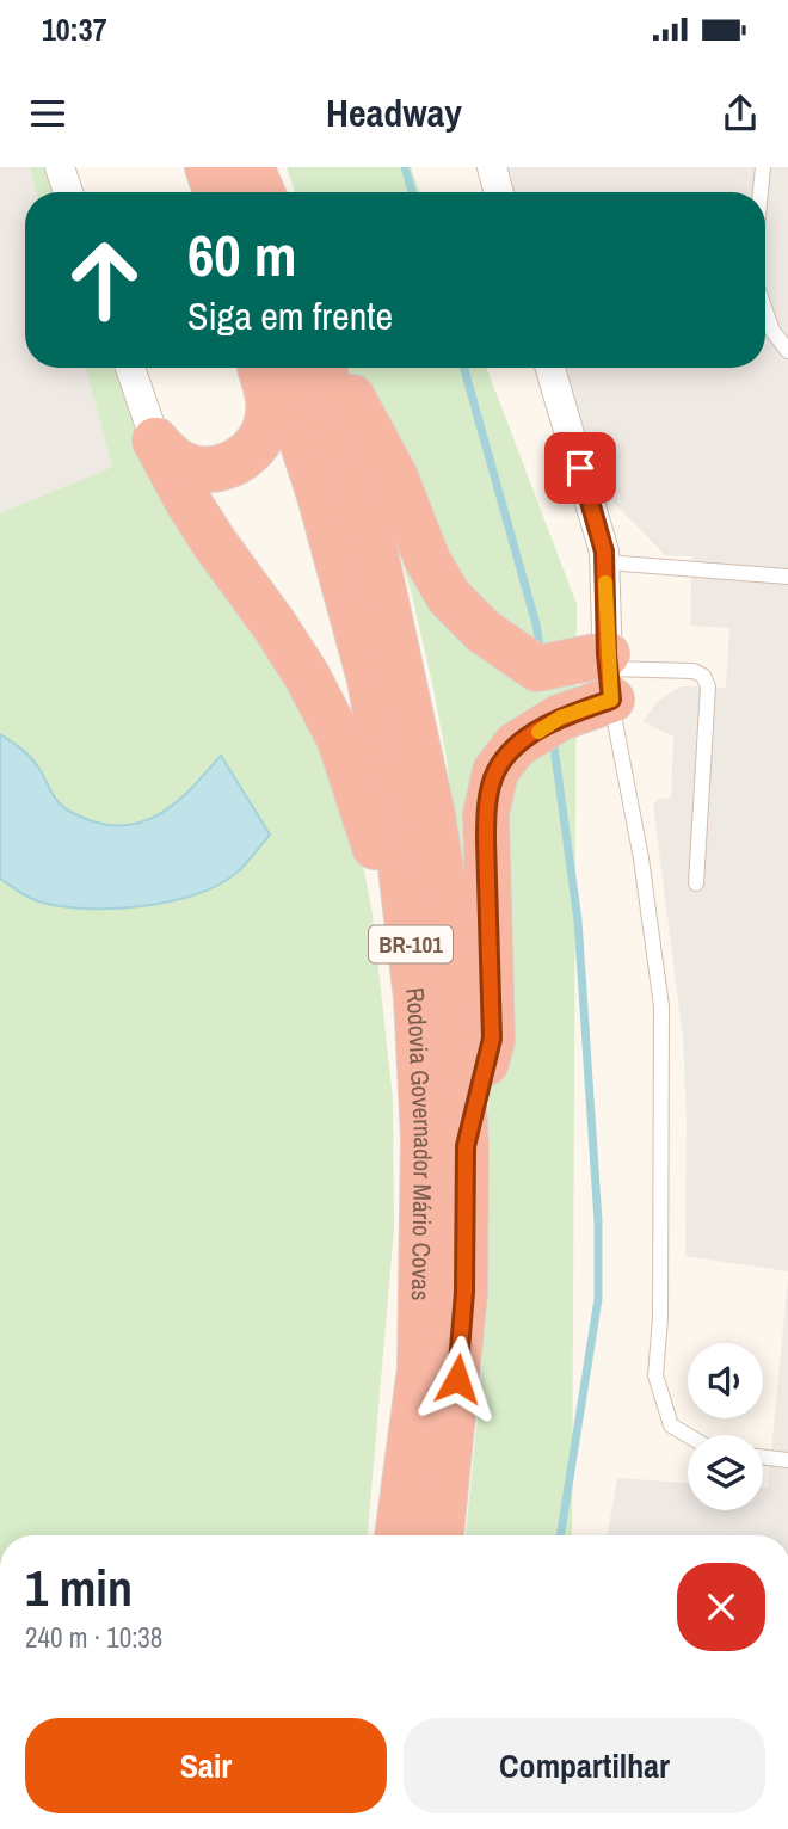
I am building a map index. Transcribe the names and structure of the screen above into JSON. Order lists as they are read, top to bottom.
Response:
{
  "streets": {
    "highway": ["BR-101", "Rodovia Governador Mário Covas"]
  },
  "page": {
    "status": "10:37",
    "header": "Headway",
    "turn": ["60 m", "Siga em frente"],
    "heading": ["1 min", "240 m · 10:38"],
    "buttons": ["Sair", "Compartilhar"]
  }
}
